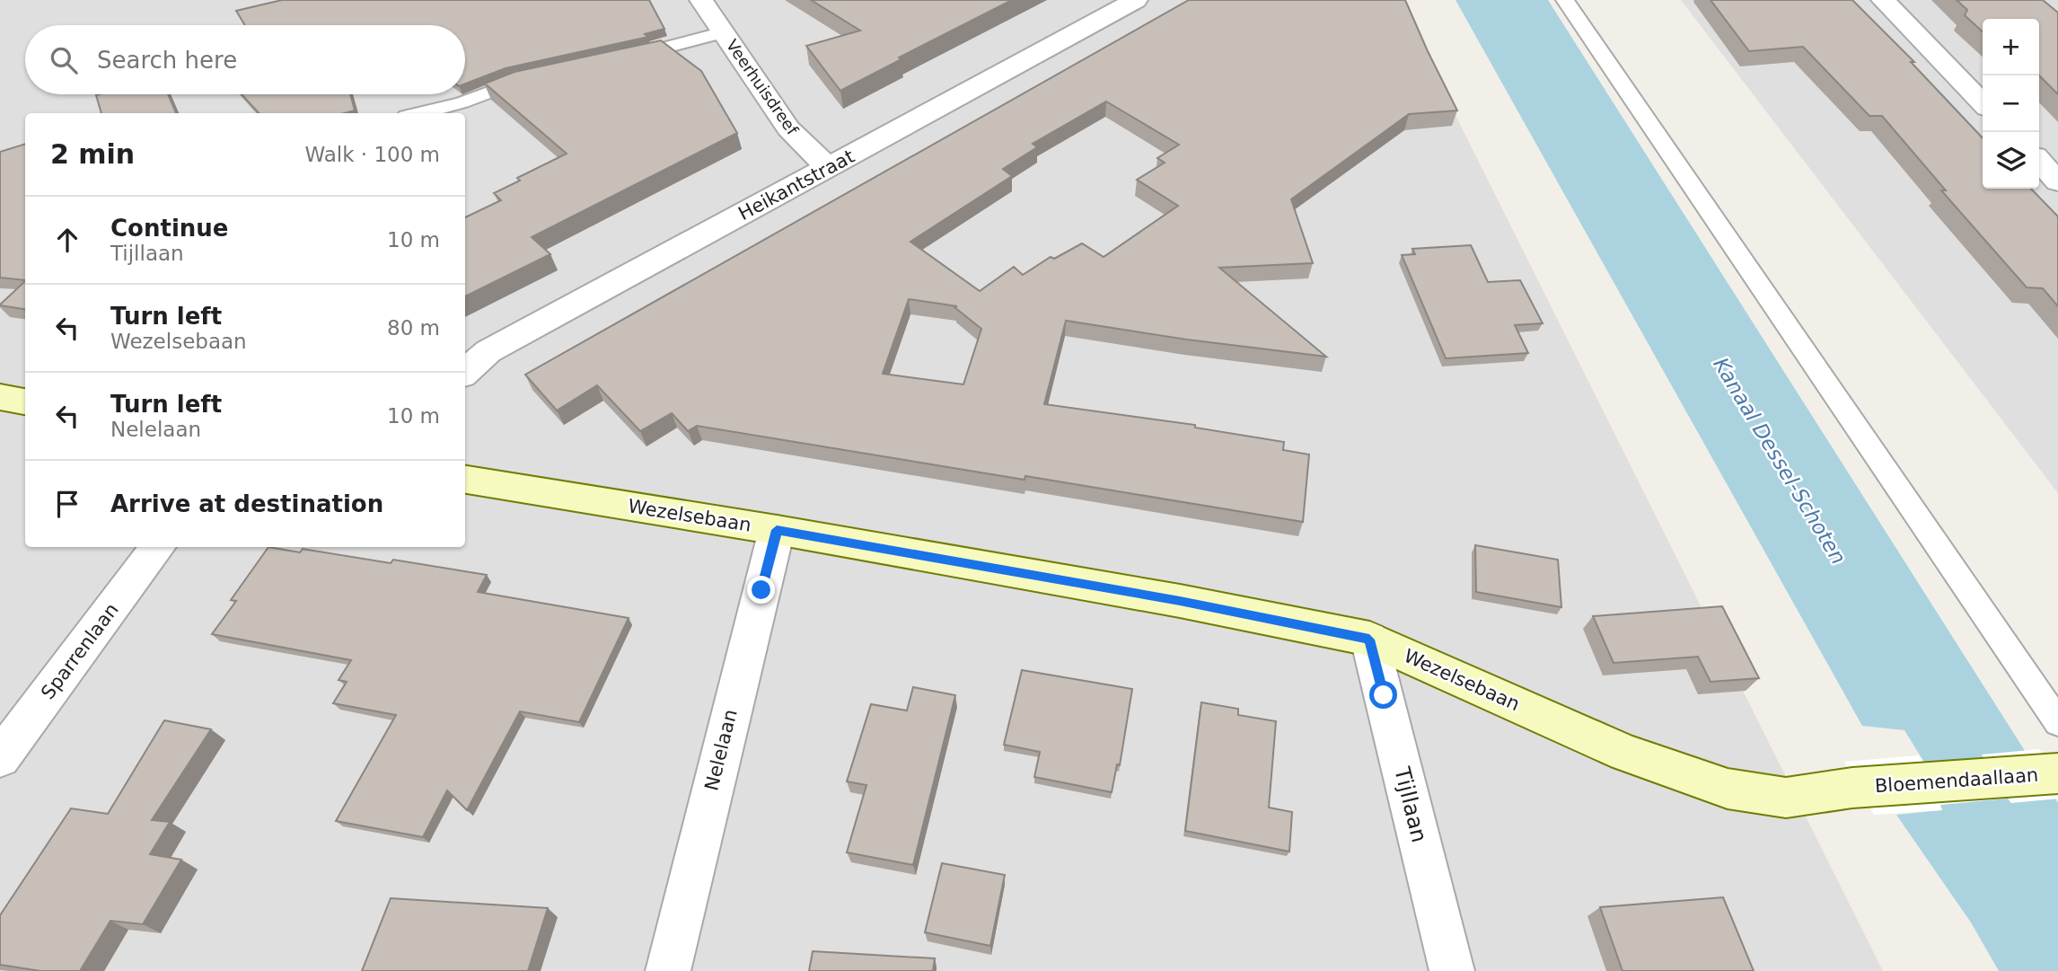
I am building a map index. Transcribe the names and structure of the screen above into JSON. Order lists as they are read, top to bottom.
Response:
{
  "streets": {
    "street": [
      "Veerhuisdreef",
      "Heikantstraat",
      "Wezelsebaan",
      "Sparrenlaan",
      "Nelelaan",
      "Bloemendaallaan",
      "Tijllaan"
    ]
  },
  "crossings": [
    ["Veerhuisdreef", "Heikantstraat"],
    ["Wezelsebaan", "Nelelaan"],
    ["Wezelsebaan", "Bloemendaallaan"],
    ["Wezelsebaan", "Tijllaan"]
  ],
  "water": ["Kanaal Dessel-Schoten"],
  "page": {
    "map_buttons": ["+", "−"],
    "search": "Search here",
    "heading": ["2 min", "Walk · 100 m"],
    "list": [
      ["Continue", "Tijllaan", "10 m"],
      ["Turn left", "Wezelsebaan", "80 m"],
      ["Turn left", "Nelelaan", "10 m"],
      "Arrive at destination"
    ]
  }
}
